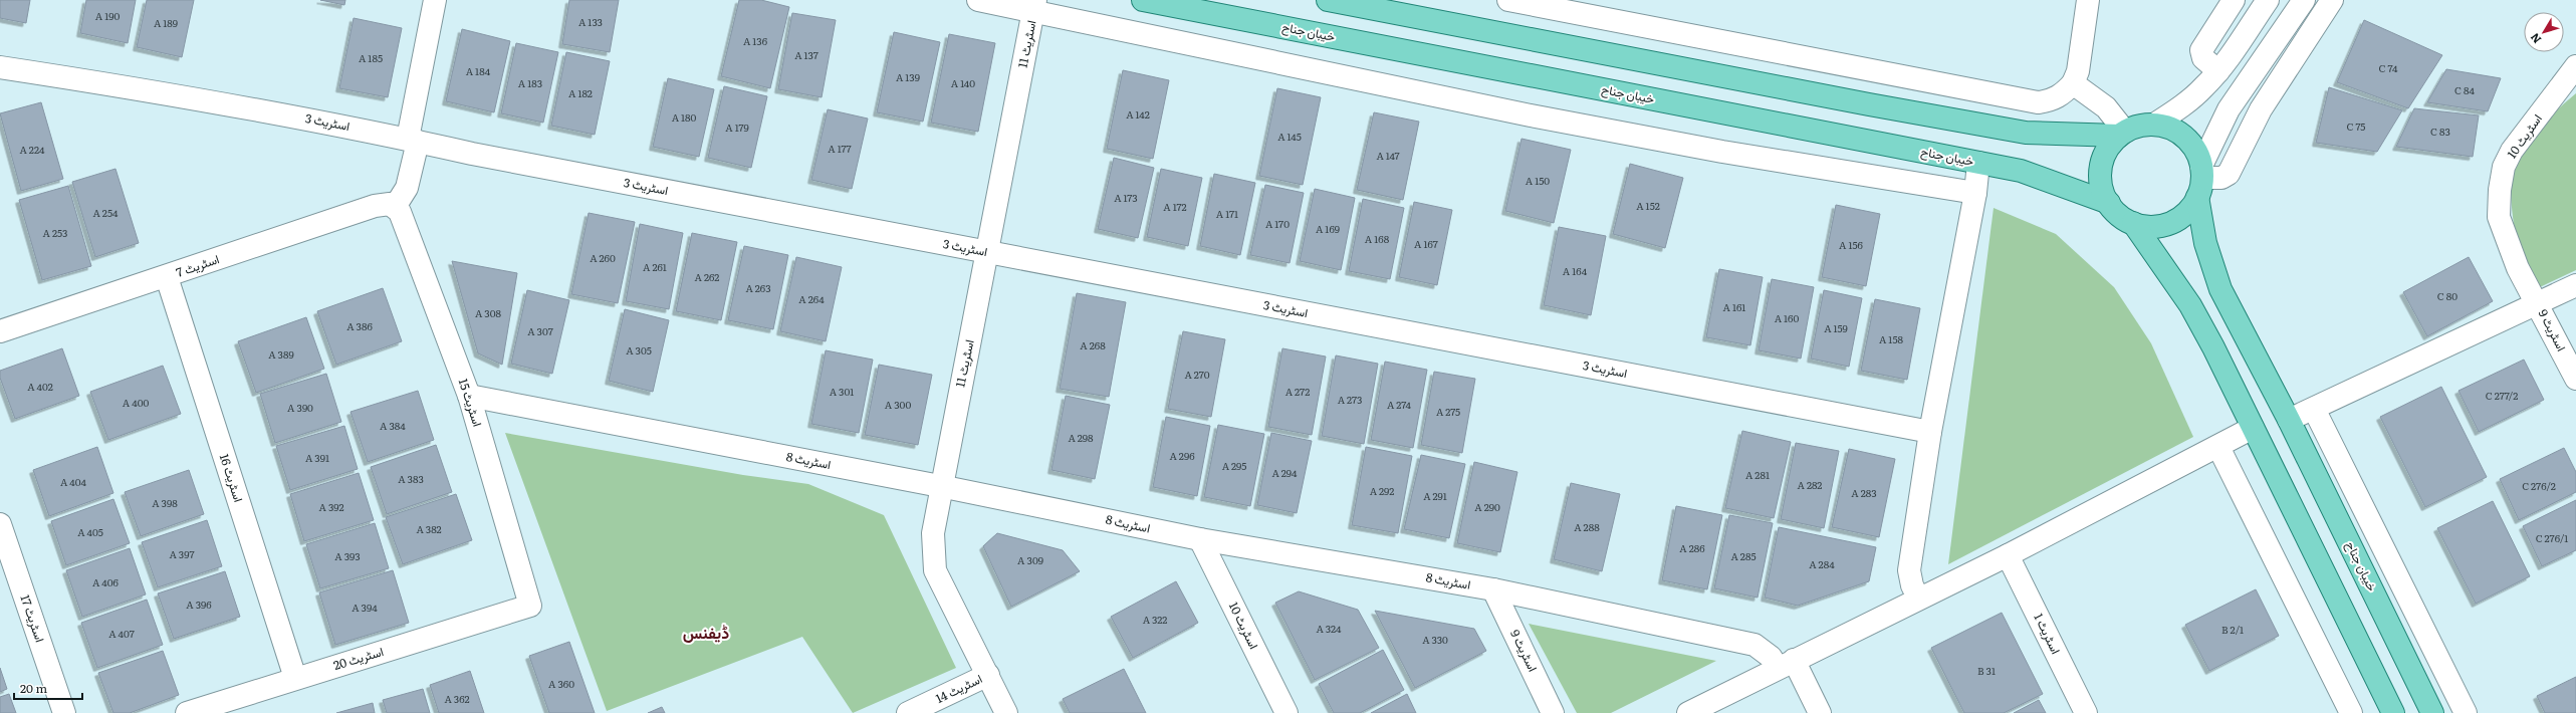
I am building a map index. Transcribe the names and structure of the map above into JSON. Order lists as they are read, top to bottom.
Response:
{
  "streets": {
    "main road": ["خیبان جناح"],
    "street": [
      "اسٹریٹ 11",
      "اسٹریٹ 3",
      "اسٹریٹ 10",
      "اسٹریٹ 7",
      "اسٹریٹ 9",
      "اسٹریٹ 15",
      "اسٹریٹ 8",
      "اسٹریٹ 16",
      "اسٹریٹ 17",
      "اسٹریٹ 1",
      "اسٹریٹ 20",
      "اسٹریٹ 14"
    ]
  },
  "crossings": [
    ["اسٹریٹ 11", "اسٹریٹ 3"],
    ["اسٹریٹ 11", "اسٹریٹ 8"],
    ["اسٹریٹ 11", "اسٹریٹ 14"],
    ["اسٹریٹ 10", "اسٹریٹ 9"],
    ["اسٹریٹ 10", "اسٹریٹ 8"],
    ["اسٹریٹ 7", "اسٹریٹ 15"],
    ["اسٹریٹ 7", "اسٹریٹ 16"],
    ["اسٹریٹ 9", "اسٹریٹ 8"],
    ["اسٹریٹ 15", "اسٹریٹ 8"],
    ["اسٹریٹ 15", "اسٹریٹ 20"],
    ["اسٹریٹ 16", "اسٹریٹ 20"]
  ],
  "districts": ["ڈیفنس"],
  "house_numbers": [
    "A 190",
    "A 133",
    "A 189",
    "A 136",
    "A 137",
    "A 185",
    "C 74",
    "A 184",
    "A 139",
    "A 183",
    "A 140",
    "C 84",
    "A 182",
    "A 142",
    "A 180",
    "C 75",
    "A 179",
    "C 83",
    "A 145",
    "A 177",
    "A 224",
    "A 147",
    "A 150",
    "A 173",
    "A 152",
    "A 172",
    "A 254",
    "A 171",
    "A 170",
    "A 169",
    "A 253",
    "A 168",
    "A 167",
    "A 156",
    "A 260",
    "A 261",
    "A 164",
    "A 262",
    "A 263",
    "C 80",
    "A 264",
    "A 161",
    "A 308",
    "A 160",
    "A 386",
    "A 159",
    "A 307",
    "A 158",
    "A 268",
    "A 305",
    "A 389",
    "A 270",
    "A 402",
    "A 301",
    "A 272",
    "C 277/2",
    "A 273",
    "A 400",
    "A 300",
    "A 274",
    "A 390",
    "A 275",
    "A 384",
    "A 298",
    "A 296",
    "A 391",
    "A 295",
    "A 294",
    "A 281",
    "A 383",
    "A 404",
    "A 282",
    "C 276/2",
    "A 292",
    "A 283",
    "A 291",
    "A 398",
    "A 392",
    "A 290",
    "A 288",
    "A 382",
    "A 405",
    "C 276/1",
    "A 286",
    "A 397",
    "A 393",
    "A 285",
    "A 309",
    "A 284",
    "A 406",
    "A 396",
    "A 394",
    "A 322",
    "A 324",
    "B 2/1",
    "A 407",
    "A 330",
    "B 31",
    "A 360",
    "A 362"
  ],
  "scale_bar": "20 m",
  "north": "bottom left"
}
